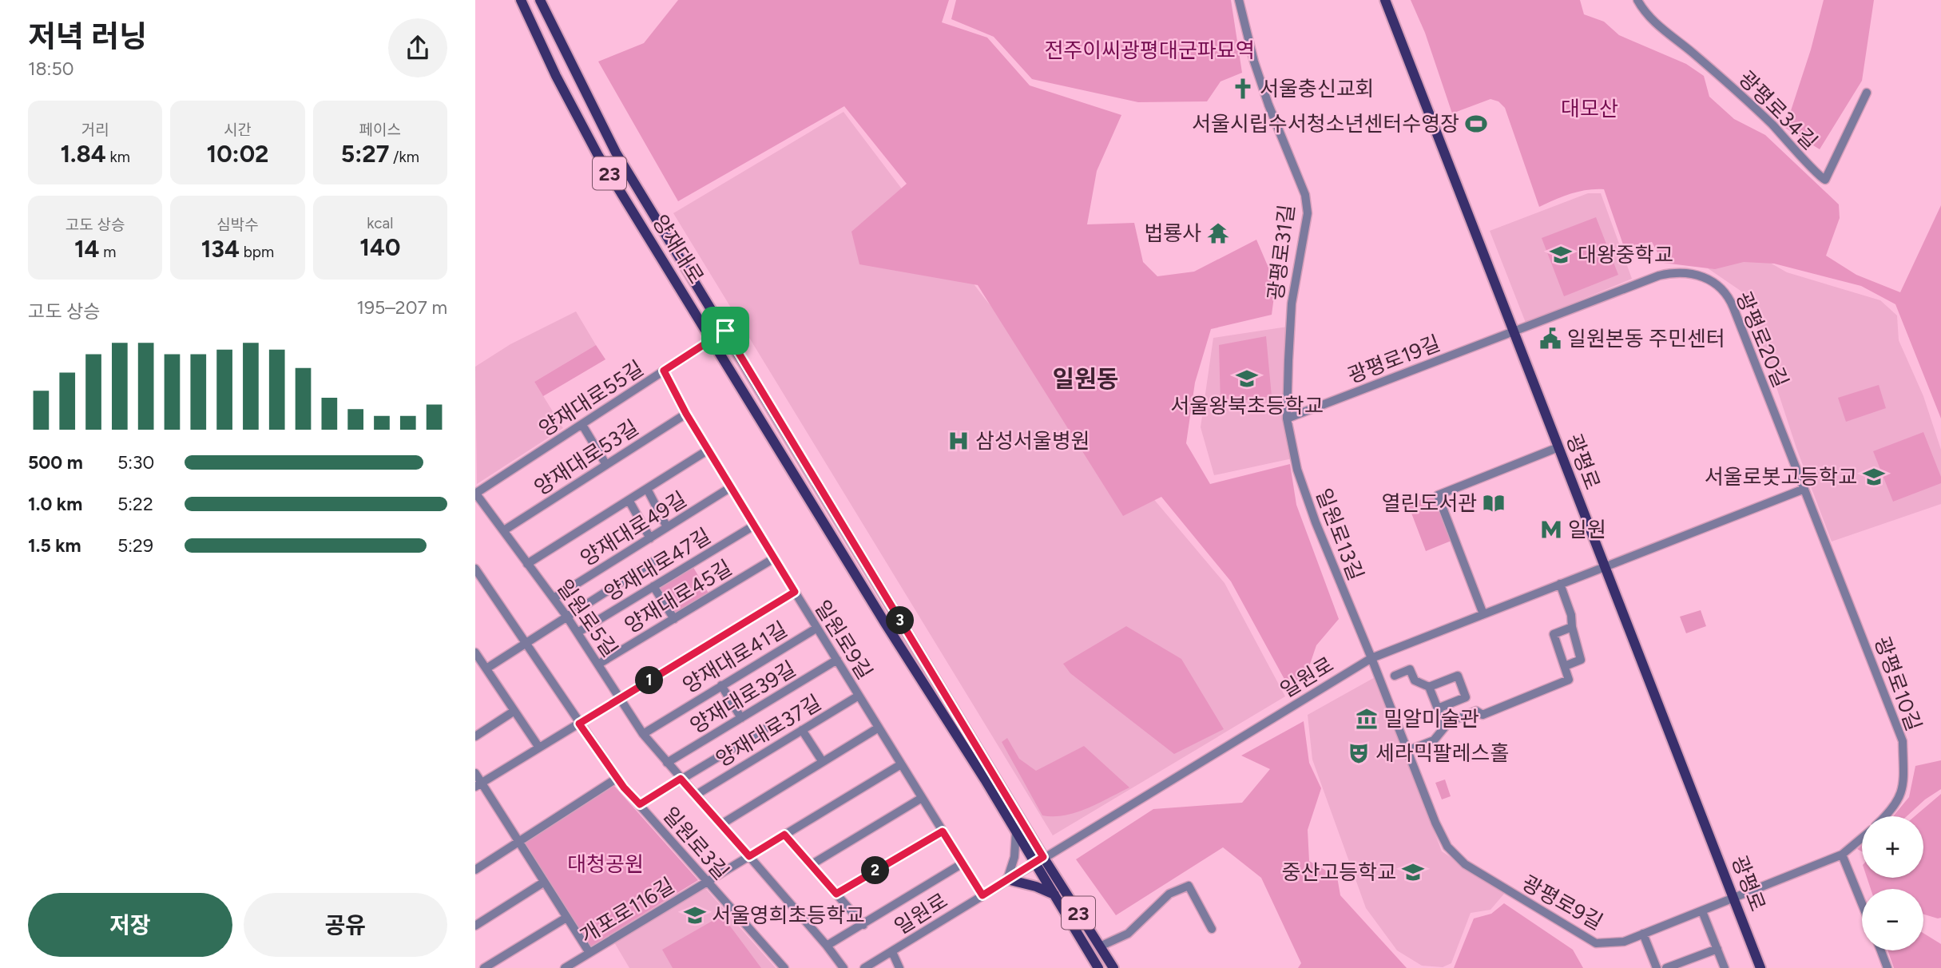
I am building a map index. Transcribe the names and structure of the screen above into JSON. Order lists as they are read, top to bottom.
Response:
{
  "streets": {
    "main road": ["23", "양재대로", "광평로"],
    "street": [
      "광평로34길",
      "광평로31길",
      "광평로20길",
      "광평로19길",
      "양재대로55길",
      "양재대로53길",
      "양재대로49길",
      "일원로13길",
      "양재대로47길",
      "양재대로45길",
      "일원로5길",
      "일원로9길",
      "양재대로41길",
      "일원로",
      "광평로10길",
      "양재대로39길",
      "양재대로37길",
      "일원로3길",
      "광평로9길",
      "개포로116길"
    ]
  },
  "crossings": [
    ["양재대로", "양재대로55길"],
    ["양재대로", "일원로"],
    ["광평로31길", "광평로19길"],
    ["광평로31길", "일원로13길"],
    ["광평로20길", "광평로19길"],
    ["광평로20길", "광평로"],
    ["광평로20길", "일원로"],
    ["광평로20길", "광평로10길"],
    ["광평로19길", "광평로"],
    ["광평로19길", "일원로13길"],
    ["양재대로55길", "일원로5길"],
    ["양재대로55길", "일원로9길"],
    ["양재대로53길", "일원로5길"],
    ["양재대로53길", "일원로9길"],
    ["광평로", "일원로"],
    ["광평로", "광평로9길"],
    ["양재대로49길", "일원로5길"],
    ["양재대로49길", "일원로9길"],
    ["일원로13길", "일원로"],
    ["일원로13길", "광평로9길"],
    ["양재대로47길", "일원로5길"],
    ["양재대로47길", "일원로9길"],
    ["양재대로45길", "일원로5길"],
    ["양재대로45길", "일원로9길"],
    ["일원로5길", "양재대로41길"],
    ["일원로5길", "양재대로39길"],
    ["일원로5길", "양재대로37길"],
    ["일원로5길", "개포로116길"],
    ["일원로9길", "양재대로41길"],
    ["일원로9길", "일원로"],
    ["일원로9길", "양재대로39길"],
    ["일원로9길", "양재대로37길"],
    ["일원로9길", "개포로116길"],
    ["일원로3길", "개포로116길"]
  ],
  "districts": ["일원동"],
  "parks": ["전주이씨광평대군파묘역", "대모산", "대청공원"],
  "places": {
    "church": ["서울충신교회"],
    "sports": ["서울시립수서청소년센터수영장"],
    "temple": ["법룡사"],
    "school or university": [
      "대왕중학교",
      "서울왕북초등학교",
      "서울로봇고등학교",
      "중산고등학교",
      "서울영희초등학교"
    ],
    "public building": ["일원본동 주민센터"],
    "hospital": ["삼성서울병원"],
    "library": ["열린도서관"],
    "metro station": ["일원"],
    "museum": ["밀알미술관"],
    "theatre": ["세라믹팔레스홀"]
  },
  "page": {
    "heading": ["저녁 러닝", "18:50"],
    "stats": [
      ["거리", "1.84 km"],
      ["시간", "10:02"],
      ["페이스", "5:27 /km"],
      ["고도 상승", "14 m"],
      ["심박수", "134 bpm"],
      ["kcal", "140"]
    ],
    "chart": ["고도 상승", "195–207 m"],
    "list": [
      {
        "name": "500 m",
        "note": "5:30"
      },
      {
        "name": "1.0 km",
        "note": "5:22"
      },
      {
        "name": "1.5 km",
        "note": "5:29"
      }
    ],
    "pins": ["3", "1", "2"],
    "map_buttons": ["+", "−"],
    "buttons": ["저장", "공유"]
  }
}
